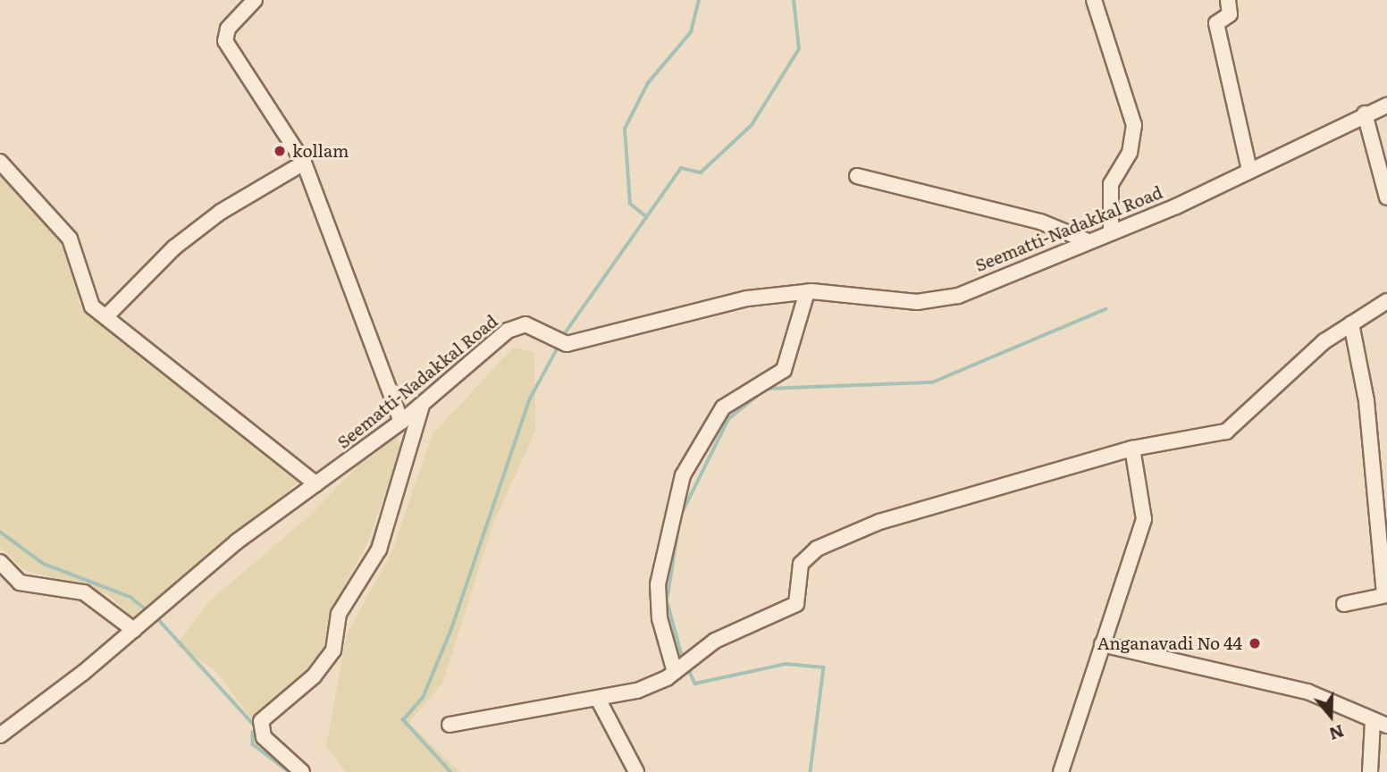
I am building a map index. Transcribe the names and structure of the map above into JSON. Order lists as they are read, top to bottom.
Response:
{
  "streets": {
    "street": ["Seematti-Nadakkal Road"]
  },
  "places": ["kollam", "Anganavadi No 44"],
  "north": "bottom"
}
